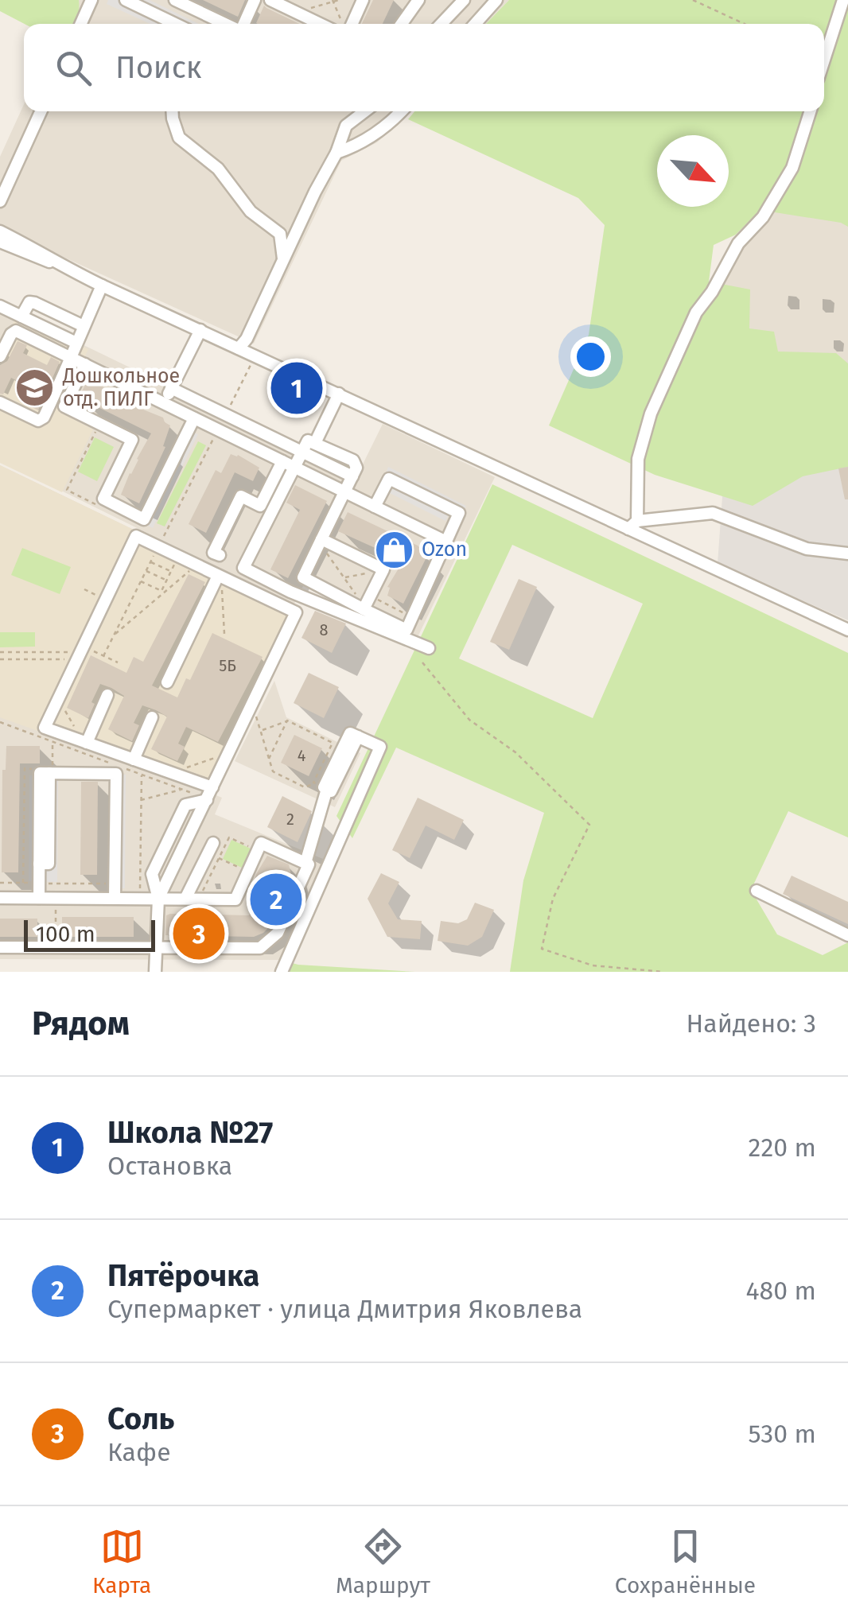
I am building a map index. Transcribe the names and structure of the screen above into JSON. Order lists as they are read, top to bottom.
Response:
{
  "places": {
    "school or university": ["Дошкольное отд. ПИЛГ"],
    "shop": ["Ozon"]
  },
  "house_numbers": [
    "8",
    "5Б",
    "4",
    "2"
  ],
  "scale_bar": "100 m",
  "north": "bottom right",
  "page": {
    "search": "Поиск",
    "pins": ["1", "2", "3"],
    "scale": "100 m",
    "heading": ["Рядом", "Найдено: 3"],
    "list": [
      {
        "mark": "1",
        "name": "Школа №27",
        "note": "Остановка",
        "value": "220 m"
      },
      {
        "mark": "2",
        "name": "Пятёрочка",
        "note": "Супермаркет · улица Дмитрия Яковлева",
        "value": "480 m"
      },
      {
        "mark": "3",
        "name": "Соль",
        "note": "Кафе",
        "value": "530 m"
      }
    ],
    "nav": ["Карта", "Маршрут", "Сохранённые"]
  }
}
